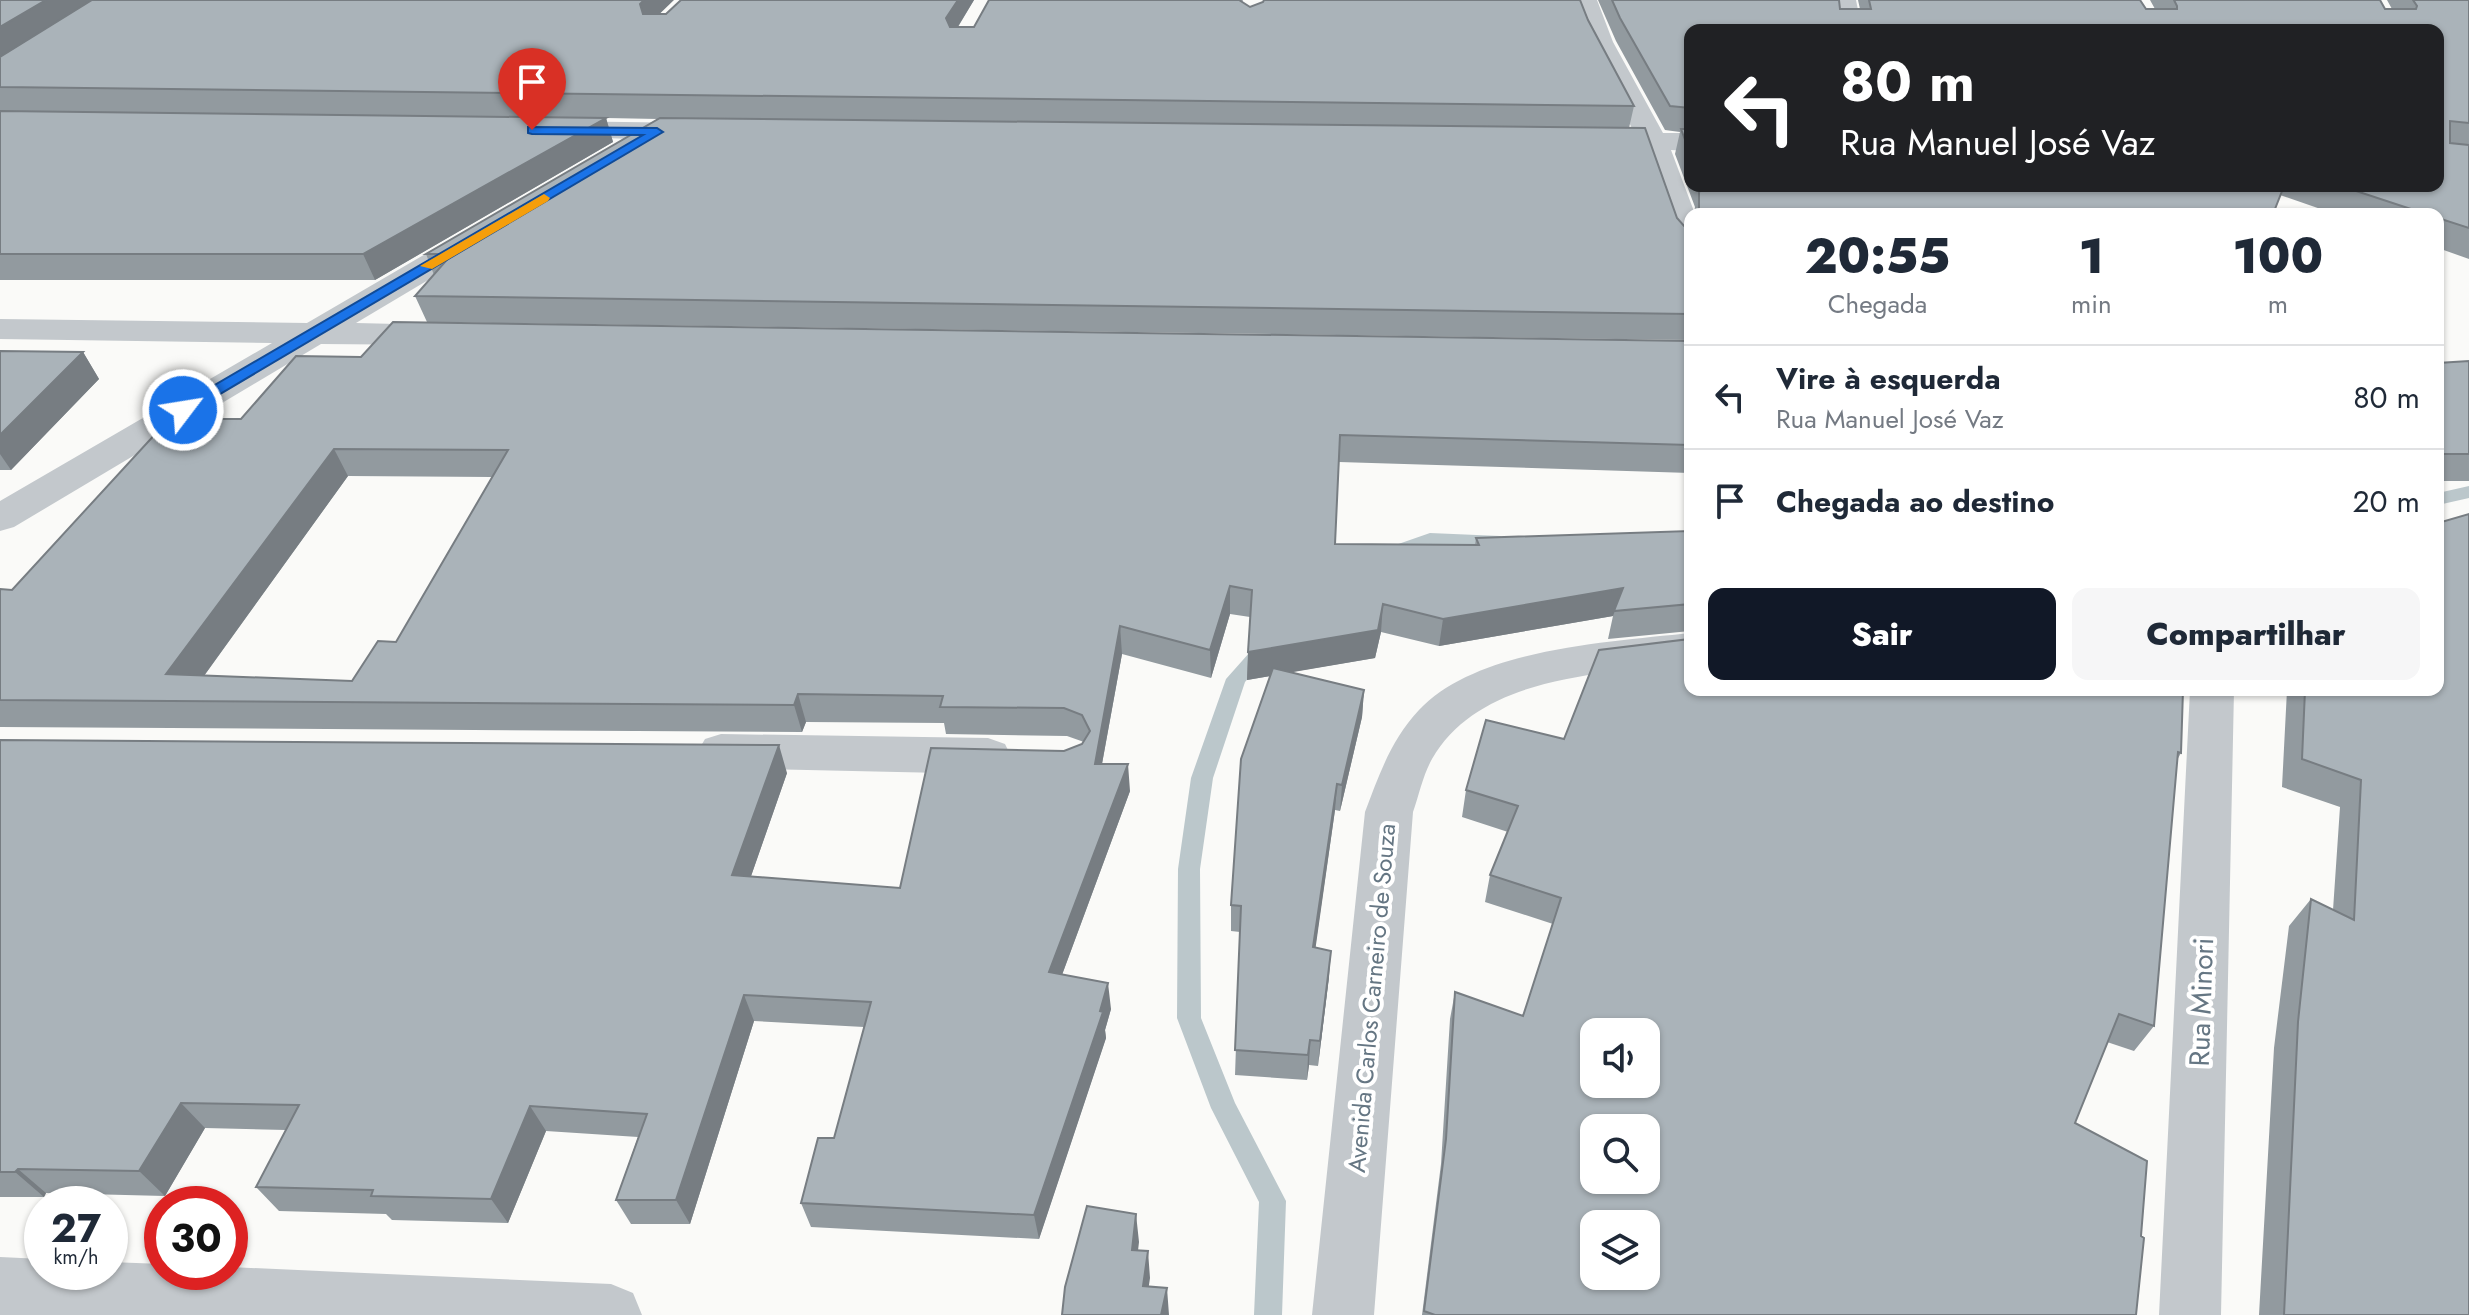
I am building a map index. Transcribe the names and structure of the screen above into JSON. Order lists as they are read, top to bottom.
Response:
{
  "streets": {
    "street": ["Avenida Carlos Carneiro de Souza", "Rua Minori"]
  },
  "page": {
    "turn": ["80 m", "Rua Manuel José Vaz"],
    "eta": [
      "20:55",
      "Chegada",
      "1",
      "min",
      "100",
      "m"
    ],
    "list": [
      {
        "name": "Vire à esquerda",
        "note": "Rua Manuel José Vaz",
        "value": "80 m"
      },
      {
        "name": "Chegada ao destino",
        "value": "20 m"
      }
    ],
    "buttons": ["Sair", "Compartilhar"],
    "speed": "27 km/h",
    "limit": "30"
  }
}
